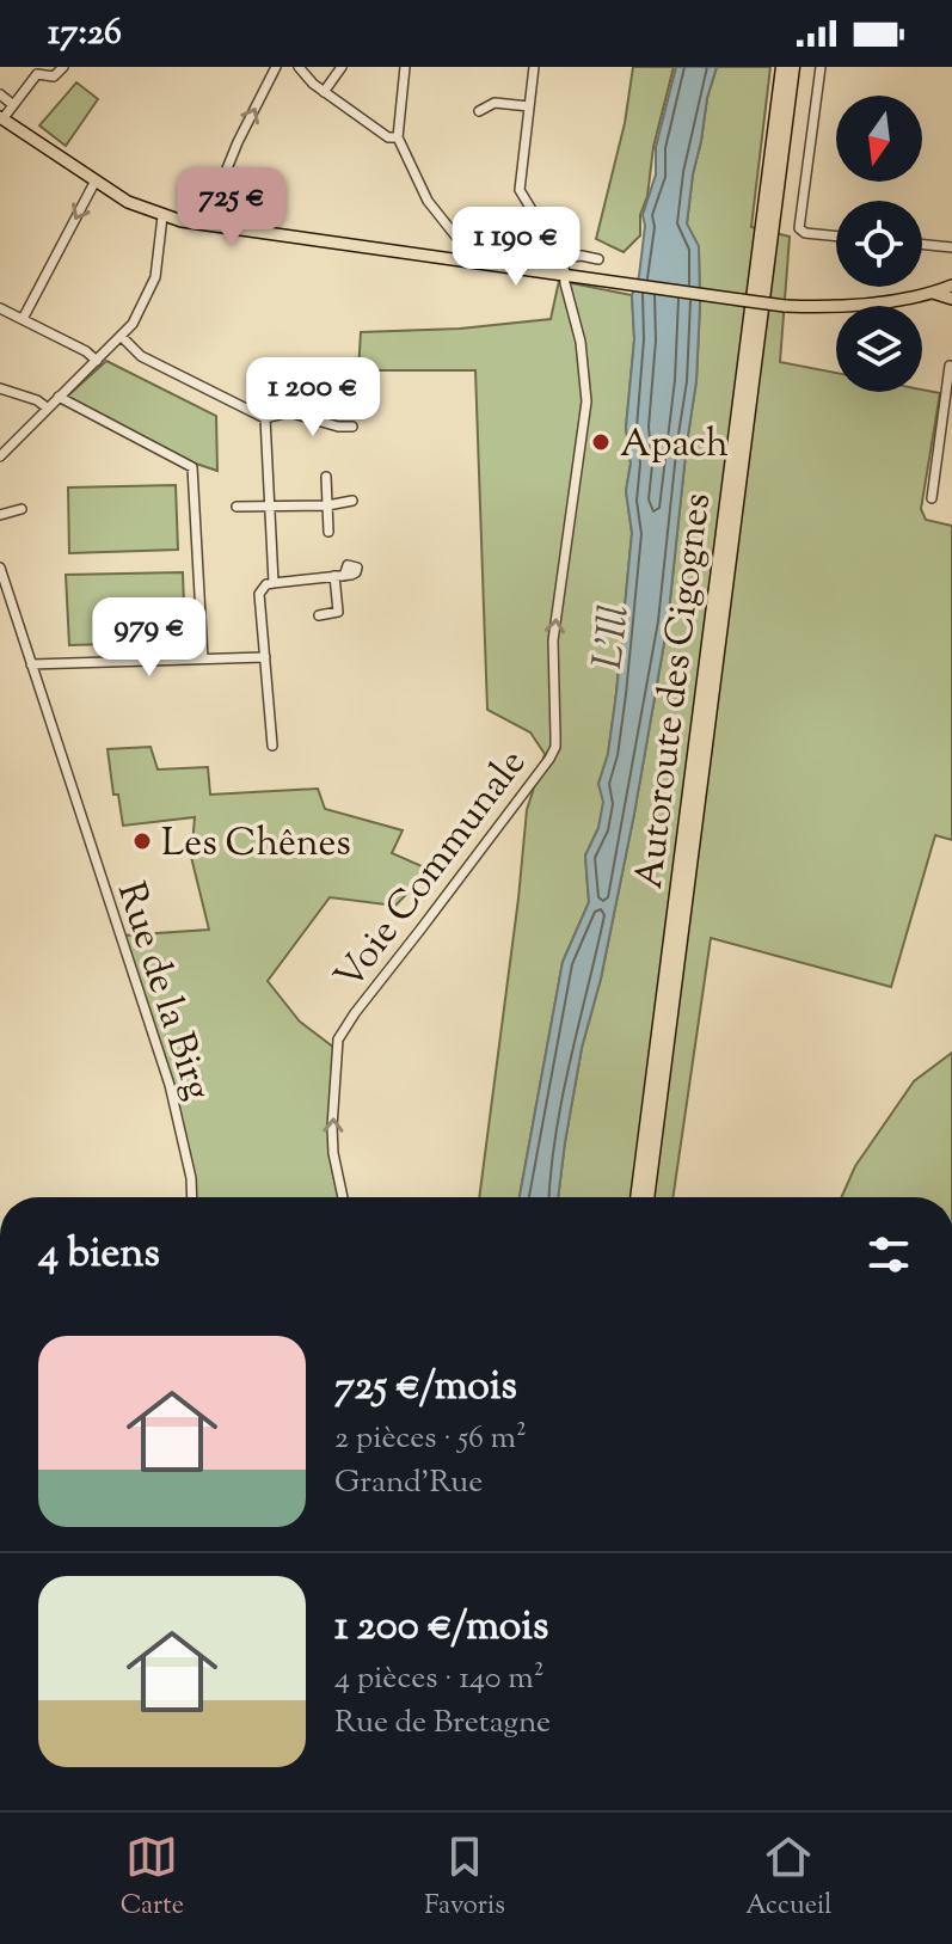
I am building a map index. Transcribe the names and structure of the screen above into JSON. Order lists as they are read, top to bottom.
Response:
{
  "streets": {
    "highway": ["Autoroute des Cigognes"],
    "street": ["Voie Communale", "Rue de la Birg"]
  },
  "one_way": ["Voie Communale"],
  "water": ["L'Ill"],
  "places": ["Apach", "Les Chênes"],
  "north": "bottom",
  "page": {
    "status": "17:26",
    "price": [
      "725 €",
      "1 190 €",
      "1 200 €",
      "979 €"
    ],
    "heading": "4 biens",
    "list": [
      {
        "name": "725 €/mois",
        "note": "2 pièces · 56 m² · Grand'Rue"
      },
      {
        "name": "1 200 €/mois",
        "note": "4 pièces · 140 m² · Rue de Bretagne"
      }
    ],
    "tabs": ["Carte", "Favoris", "Accueil"]
  }
}
